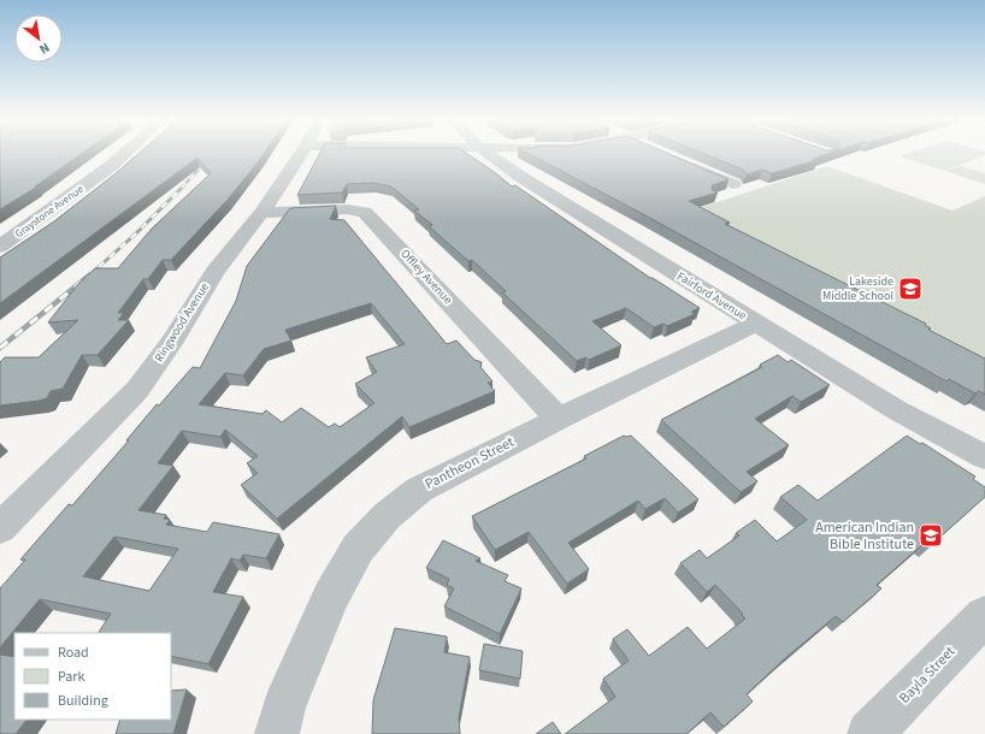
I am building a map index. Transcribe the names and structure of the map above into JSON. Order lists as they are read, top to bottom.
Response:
{
  "streets": {
    "street": [
      "Graystone Avenue",
      "Offley Avenue",
      "Fairford Avenue",
      "Ringwood Avenue",
      "Pantheon Street",
      "Bayla Street"
    ]
  },
  "crossings": [
    ["Offley Avenue", "Ringwood Avenue"],
    ["Offley Avenue", "Pantheon Street"],
    ["Fairford Avenue", "Pantheon Street"]
  ],
  "places": {
    "school or university": ["Lakeside Middle School", "American Indian Bible Institute"]
  },
  "legend": ["Road", "Park", "Building"],
  "north": "bottom right"
}
